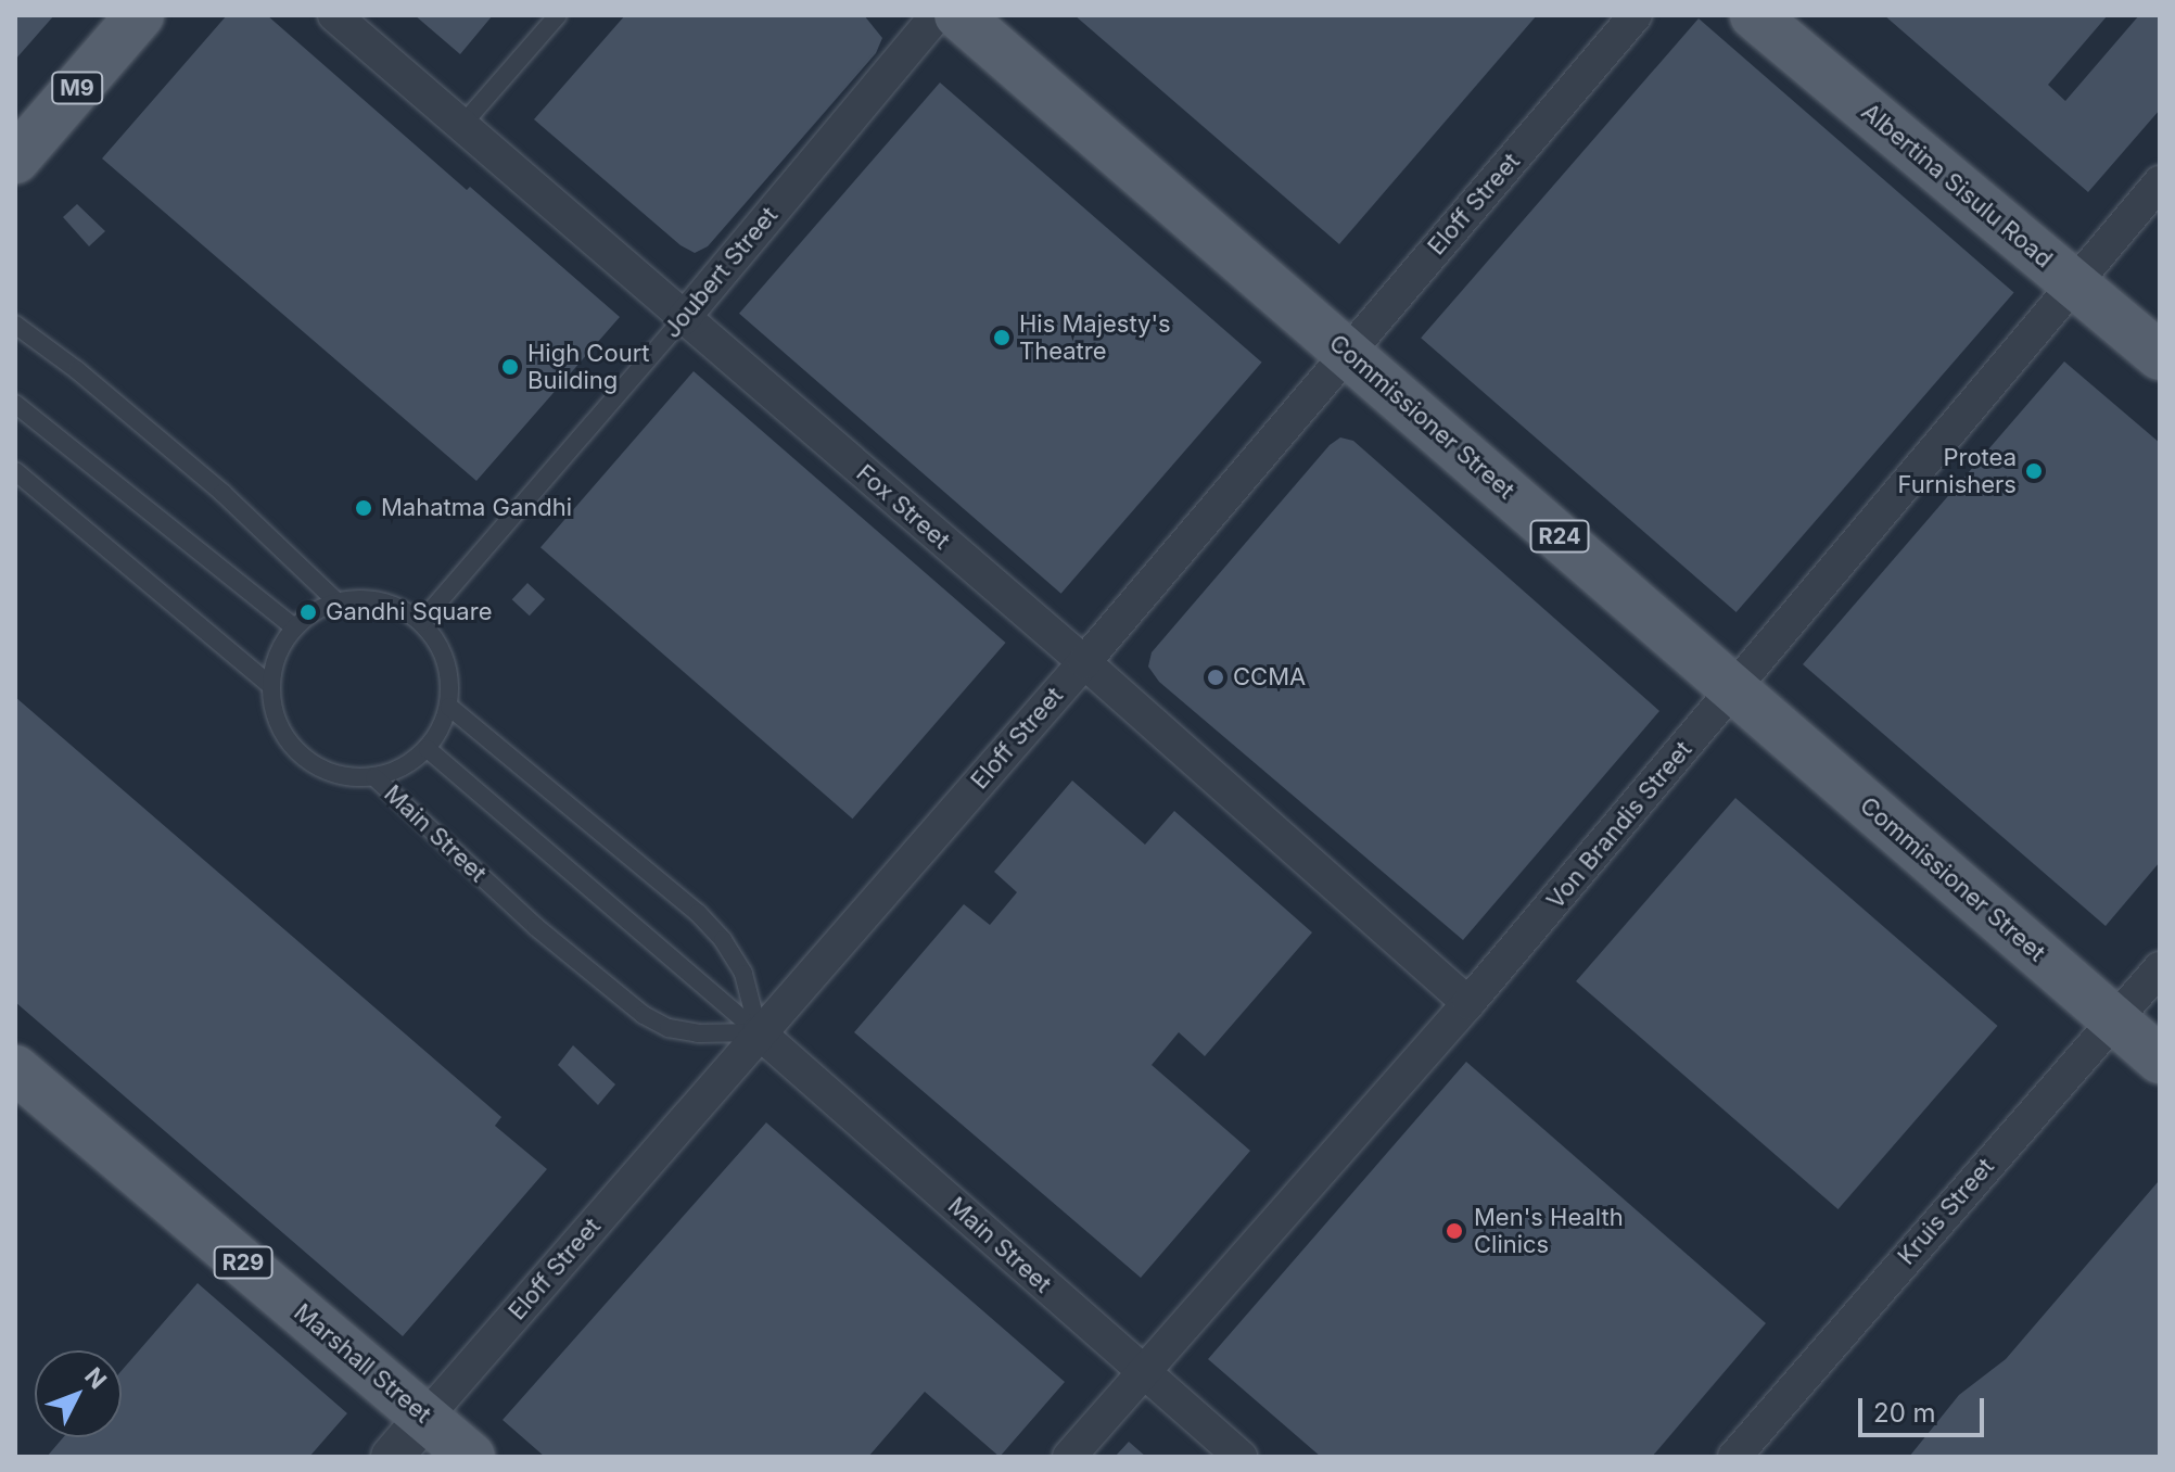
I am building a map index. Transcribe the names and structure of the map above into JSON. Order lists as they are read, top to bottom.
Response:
{
  "streets": {
    "main road": [
      "M9",
      "Albertina Sisulu Road",
      "Commissioner Street",
      "R24",
      "R29",
      "Marshall Street"
    ],
    "street": [
      "Eloff Street",
      "Joubert Street",
      "Fox Street",
      "Von Brandis Street",
      "Main Street",
      "Kruis Street"
    ]
  },
  "crossings": [
    ["Albertina Sisulu Road", "Von Brandis Street"],
    ["Eloff Street", "Commissioner Street"],
    ["Eloff Street", "Fox Street"],
    ["Eloff Street", "Main Street"],
    ["Eloff Street", "Marshall Street"],
    ["Joubert Street", "Fox Street"],
    ["Joubert Street", "Main Street"],
    ["Commissioner Street", "Von Brandis Street"],
    ["Commissioner Street", "Kruis Street"],
    ["Fox Street", "Von Brandis Street"],
    ["Von Brandis Street", "Main Street"]
  ],
  "places": [
    "His Majesty's Theatre",
    "High Court Building",
    "Protea Furnishers",
    "Mahatma Gandhi",
    "Gandhi Square",
    "CCMA",
    "Men's Health Clinics"
  ],
  "scale_bar": "20 m",
  "north": "top right"
}
